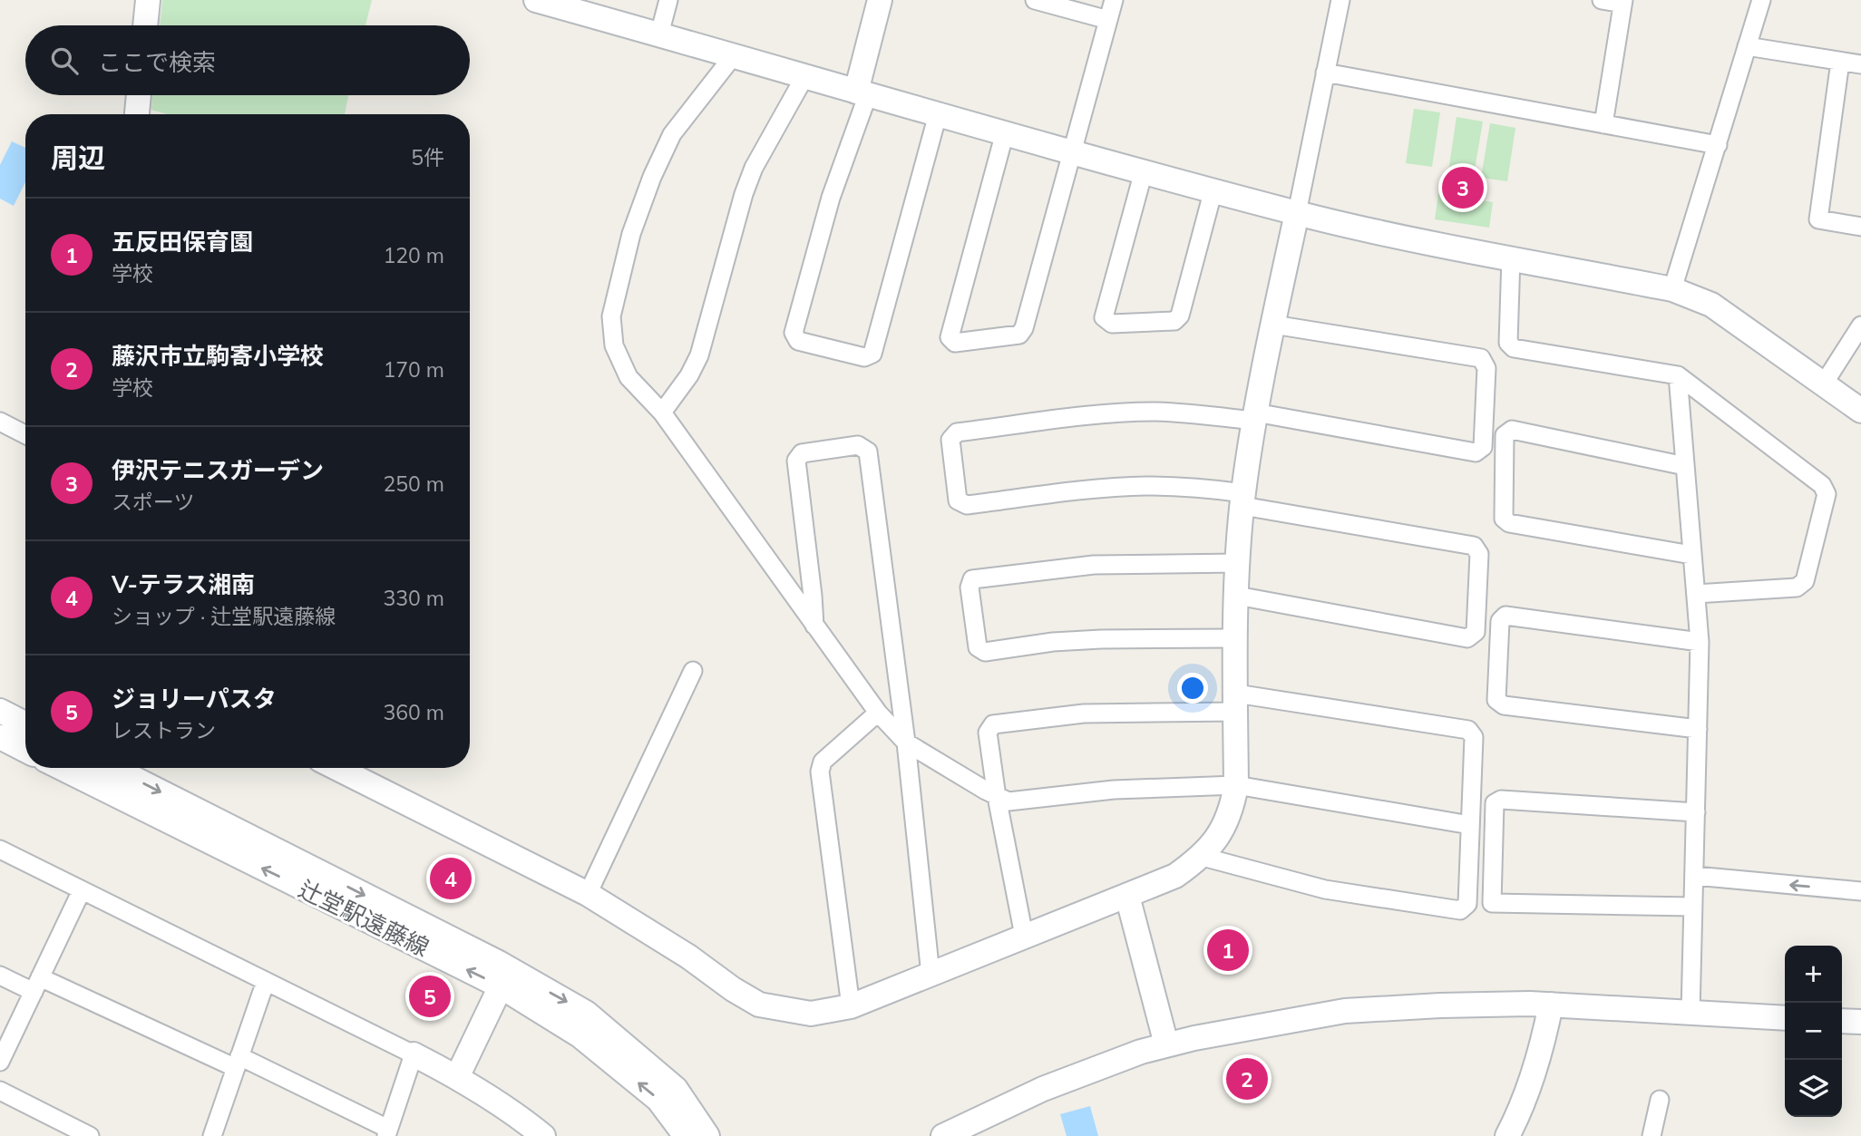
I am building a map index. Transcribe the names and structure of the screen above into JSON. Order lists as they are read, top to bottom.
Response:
{
  "streets": {
    "street": ["辻堂駅遠藤線"]
  },
  "page": {
    "search": "ここで検索",
    "heading": ["周辺", "5件"],
    "pins": [
      "3",
      "4",
      "1",
      "5",
      "2"
    ],
    "list": [
      {
        "mark": "1",
        "name": "五反田保育園",
        "note": "学校",
        "value": "120 m"
      },
      {
        "mark": "2",
        "name": "藤沢市立駒寄小学校",
        "note": "学校",
        "value": "170 m"
      },
      {
        "mark": "3",
        "name": "伊沢テニスガーデン",
        "note": "スポーツ",
        "value": "250 m"
      },
      {
        "mark": "4",
        "name": "V-テラス湘南",
        "note": "ショップ · 辻堂駅遠藤線",
        "value": "330 m"
      },
      {
        "mark": "5",
        "name": "ジョリーパスタ",
        "note": "レストラン",
        "value": "360 m"
      }
    ],
    "map_buttons": ["+", "−"]
  }
}
